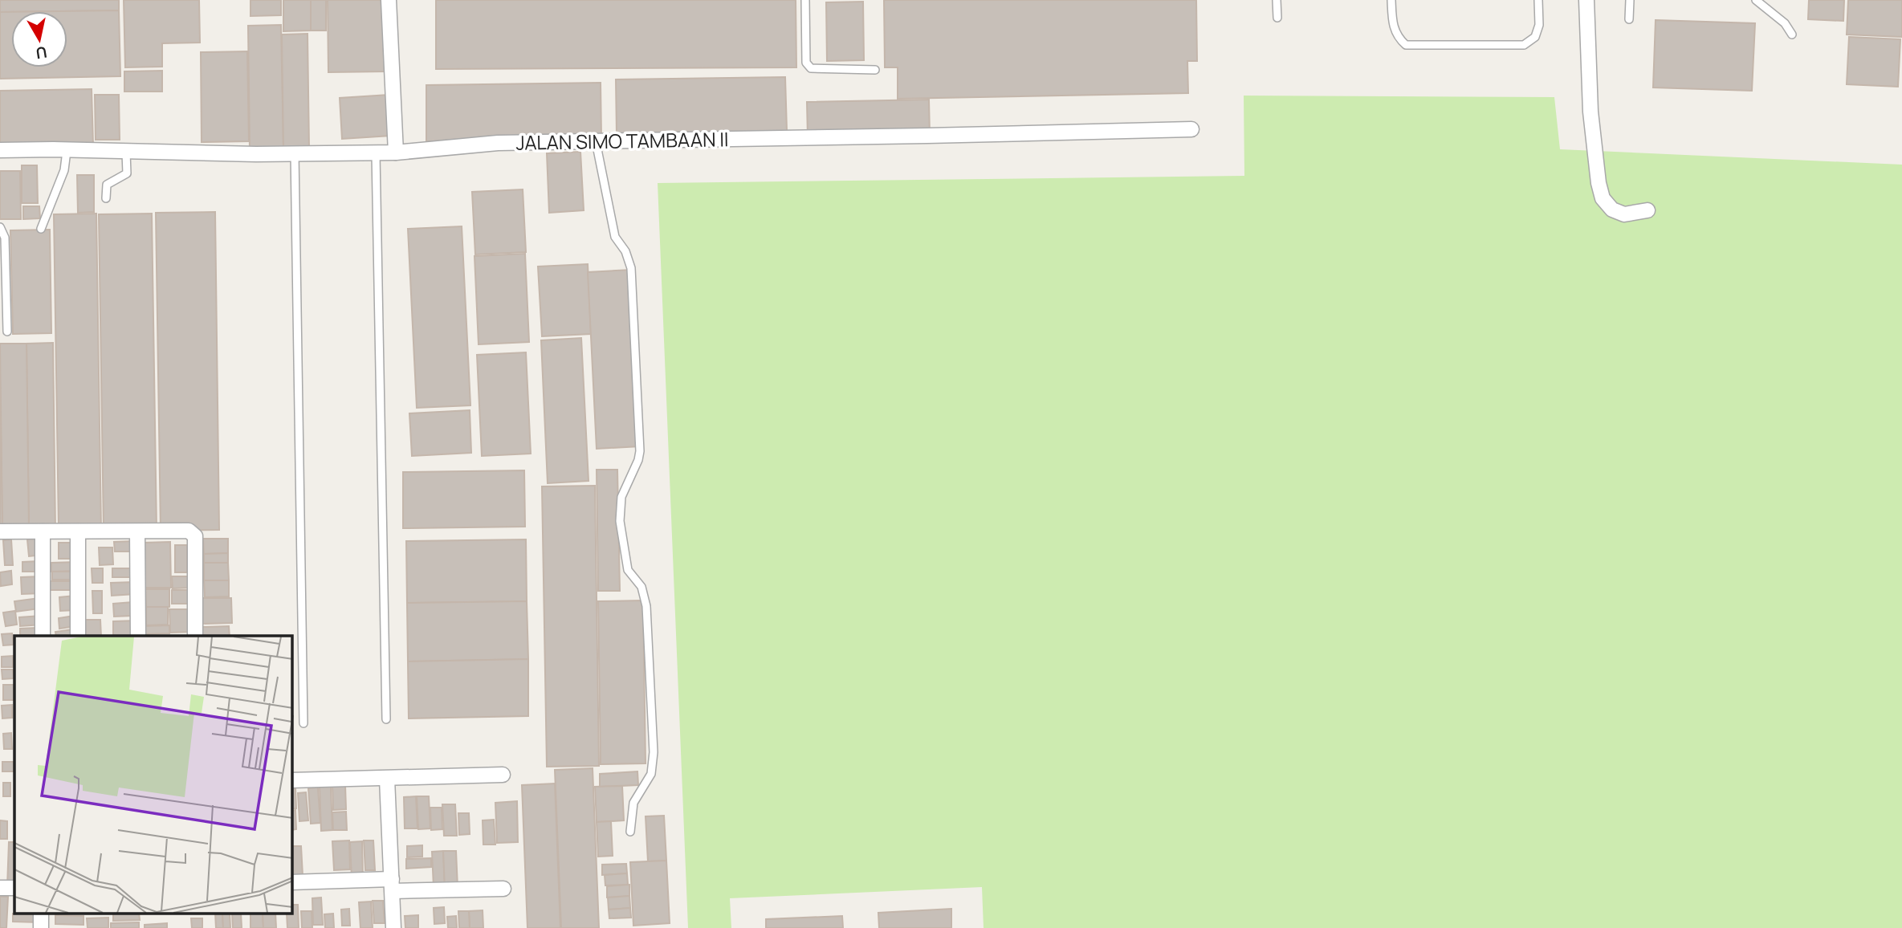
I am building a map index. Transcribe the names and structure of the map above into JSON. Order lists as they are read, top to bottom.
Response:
{
  "streets": {
    "street": ["JALAN SIMO TAMBAAN II"]
  },
  "north": "bottom"
}
